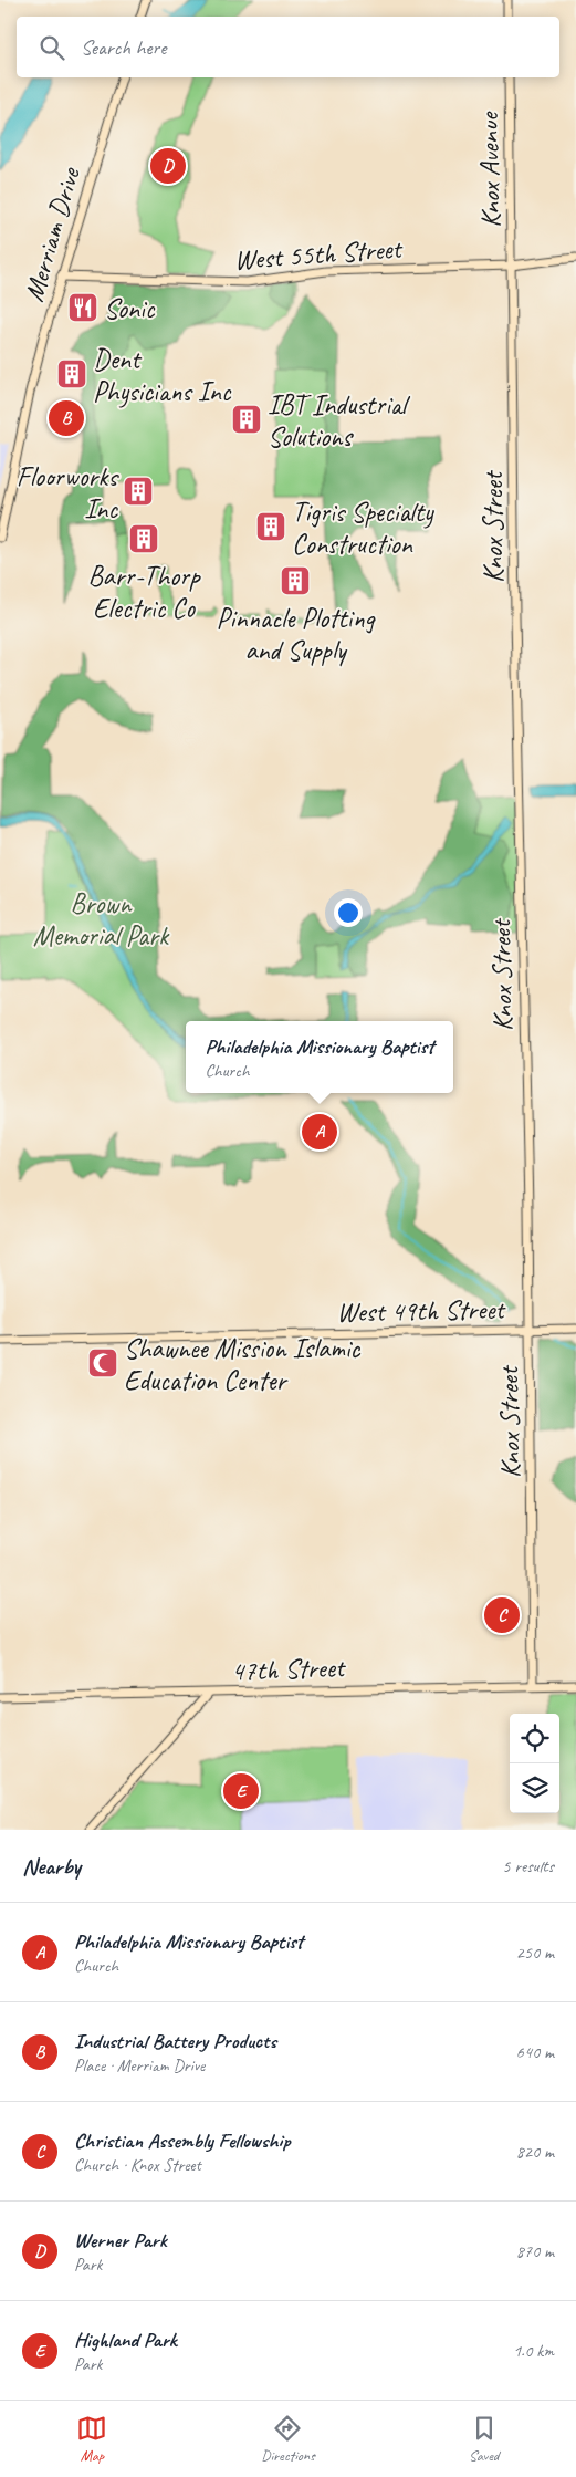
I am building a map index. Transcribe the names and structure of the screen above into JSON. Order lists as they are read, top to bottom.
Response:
{
  "streets": {
    "street": [
      "Knox Avenue",
      "Merriam Drive",
      "West 55th Street",
      "Knox Street",
      "West 49th Street",
      "47th Street"
    ]
  },
  "crossings": [
    ["Knox Avenue", "West 55th Street"],
    ["Knox Avenue", "Knox Street"],
    ["Merriam Drive", "West 55th Street"],
    ["West 55th Street", "Knox Street"],
    ["Knox Street", "West 49th Street"],
    ["Knox Street", "47th Street"]
  ],
  "parks": ["Brown Memorial Park"],
  "places": {
    "restaurant": ["Sonic"],
    "building": [
      "Dent Physicians Inc",
      "IBT Industrial Solutions",
      "Floorworks Inc",
      "Tigris Specialty Construction",
      "Barr-Thorp Electric Co",
      "Pinnacle Plotting and Supply"
    ],
    "mosque": ["Shawnee Mission Islamic Education Center"]
  },
  "page": {
    "search": "Search here",
    "pins": [
      "D",
      "B",
      "A",
      "C",
      "E"
    ],
    "popup": ["Philadelphia Missionary Baptist", "Church"],
    "heading": ["Nearby", "5 results"],
    "list": [
      {
        "mark": "A",
        "name": "Philadelphia Missionary Baptist",
        "note": "Church",
        "value": "250 m"
      },
      {
        "mark": "B",
        "name": "Industrial Battery Products",
        "note": "Place · Merriam Drive",
        "value": "640 m"
      },
      {
        "mark": "C",
        "name": "Christian Assembly Fellowship",
        "note": "Church · Knox Street",
        "value": "820 m"
      },
      {
        "mark": "D",
        "name": "Werner Park",
        "note": "Park",
        "value": "870 m"
      },
      {
        "mark": "E",
        "name": "Highland Park",
        "note": "Park",
        "value": "1.0 km"
      }
    ],
    "nav": ["Map", "Directions", "Saved"]
  }
}
